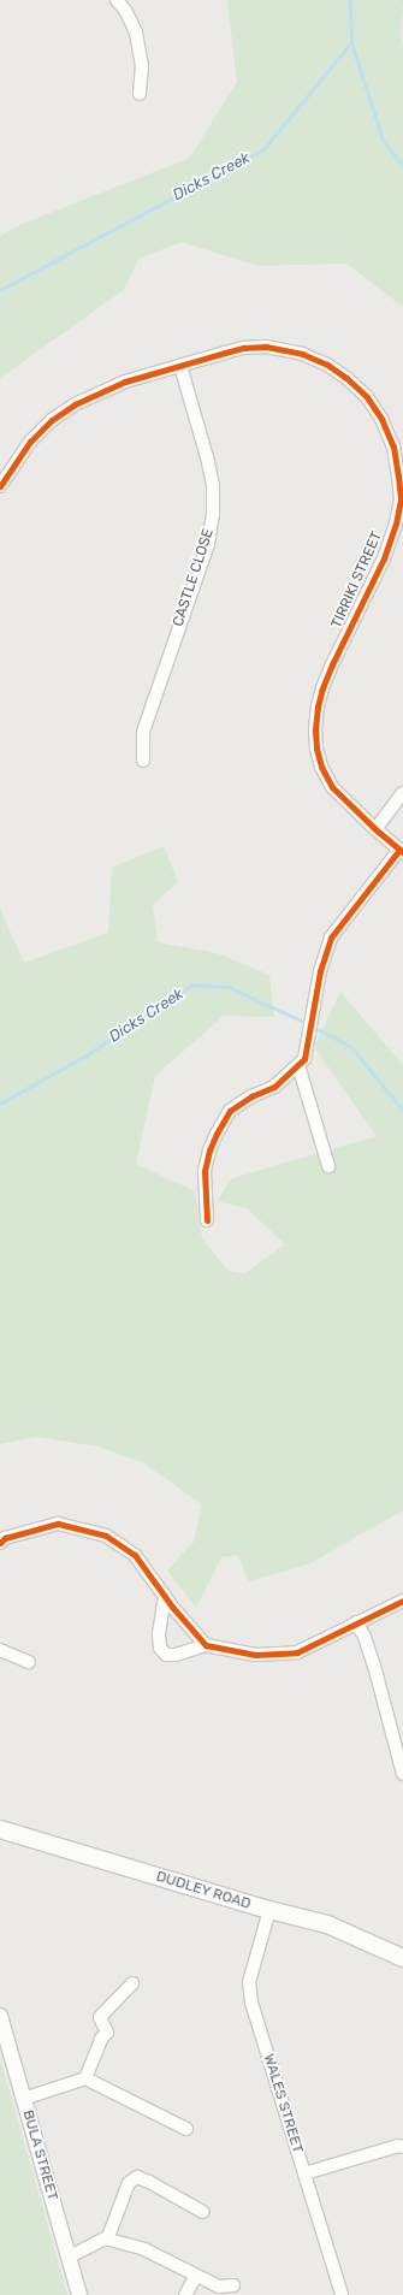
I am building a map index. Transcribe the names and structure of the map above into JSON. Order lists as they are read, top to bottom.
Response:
{
  "streets": {
    "main road": ["DUDLEY ROAD"],
    "street": [
      "CASTLE CLOSE",
      "TIRRIKI STREET",
      "WALES STREET",
      "BULA STREET"
    ]
  },
  "crossings": [
    ["CASTLE CLOSE", "TIRRIKI STREET"],
    ["DUDLEY ROAD", "WALES STREET"]
  ],
  "water": ["Dicks Creek"]
}
